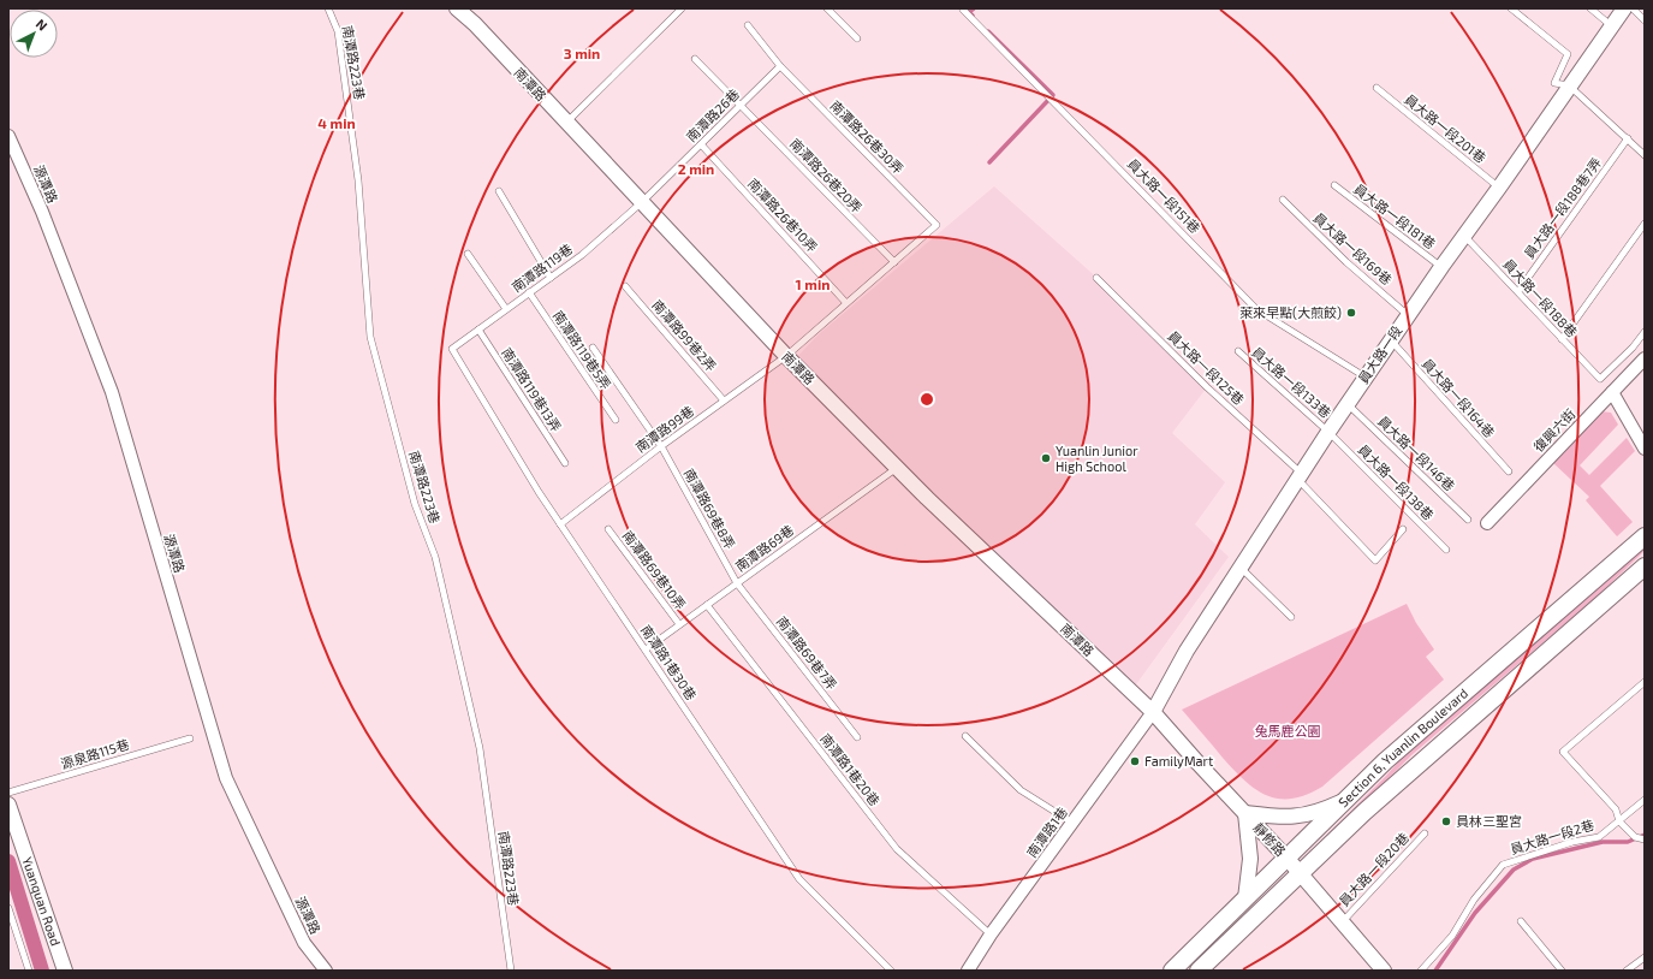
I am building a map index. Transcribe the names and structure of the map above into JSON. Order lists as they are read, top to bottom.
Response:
{
  "streets": {
    "main road": ["Section 6, Yuanlin Boulevard"],
    "street": [
      "南潭路",
      "源潭路",
      "員大路一段",
      "復興六街",
      "南潭路1巷",
      "靜修路",
      "Yuanquan Road"
    ],
    "lane": [
      "南潭路223巷",
      "南潭路26巷",
      "員大路一段201巷",
      "南潭路26巷30弄",
      "南潭路26巷20弄",
      "員大路一段151巷",
      "員大路一段188巷7弄",
      "南潭路26巷10弄",
      "員大路一段181巷",
      "員大路一段169巷",
      "南潭路119巷",
      "員大路一段188巷",
      "南潭路99巷2弄",
      "南潭路119巷5弄",
      "員大路一段125巷",
      "員大路一段133巷",
      "南潭路119巷13弄",
      "員大路一段164巷",
      "南潭路99巷",
      "員大路一段146巷",
      "員大路一段138巷",
      "南潭路69巷8弄",
      "南潭路69巷",
      "南潭路69巷10弄",
      "南潭路69巷7弄",
      "南潭路1巷30巷",
      "源泉路115巷",
      "南潭路1巷20巷",
      "員大路一段2巷",
      "員大路一段20巷"
    ]
  },
  "crossings": [
    ["南潭路", "南潭路26巷"],
    ["南潭路", "南潭路119巷"],
    ["南潭路", "員大路一段"],
    ["南潭路", "南潭路99巷"],
    ["南潭路", "南潭路69巷"],
    ["南潭路", "南潭路1巷"],
    ["南潭路", "靜修路"],
    ["南潭路26巷", "南潭路26巷30弄"],
    ["南潭路26巷", "南潭路26巷20弄"],
    ["南潭路26巷", "南潭路26巷10弄"],
    ["南潭路26巷", "南潭路119巷"],
    ["員大路一段201巷", "員大路一段"],
    ["南潭路26巷30弄", "南潭路99巷"],
    ["南潭路26巷20弄", "南潭路99巷"],
    ["員大路一段151巷", "員大路一段"],
    ["員大路一段188巷7弄", "員大路一段188巷"],
    ["南潭路26巷10弄", "南潭路99巷"],
    ["員大路一段181巷", "員大路一段"],
    ["員大路一段169巷", "員大路一段"],
    ["南潭路119巷", "南潭路119巷5弄"],
    ["南潭路119巷", "南潭路119巷13弄"],
    ["南潭路119巷", "南潭路1巷30巷"],
    ["員大路一段188巷", "員大路一段"],
    ["南潭路99巷2弄", "南潭路99巷"],
    ["員大路一段", "員大路一段125巷"],
    ["員大路一段", "員大路一段133巷"],
    ["員大路一段", "員大路一段164巷"],
    ["員大路一段", "員大路一段146巷"],
    ["員大路一段", "員大路一段138巷"],
    ["員大路一段", "南潭路1巷"],
    ["員大路一段", "靜修路"],
    ["員大路一段133巷", "員大路一段138巷"],
    ["南潭路99巷", "南潭路69巷8弄"],
    ["南潭路99巷", "南潭路1巷30巷"],
    ["南潭路69巷8弄", "南潭路69巷"],
    ["南潭路69巷8弄", "南潭路69巷7弄"],
    ["南潭路69巷", "南潭路69巷10弄"],
    ["南潭路69巷", "南潭路69巷7弄"],
    ["南潭路69巷", "南潭路1巷30巷"],
    ["南潭路69巷", "南潭路1巷20巷"],
    ["Section 6, Yuanlin Boulevard", "靜修路"],
    ["南潭路1巷20巷", "南潭路1巷"],
    ["南潭路1巷", "靜修路"],
    ["靜修路", "員大路一段20巷"]
  ],
  "parks": ["兔馬鹿公園"],
  "places": [
    "萊來早點(大煎餃)",
    "Yuanlin Junior High School",
    "FamilyMart",
    "員林三聖宮"
  ],
  "north": "top right",
  "rings": [
    "3 min",
    "4 min",
    "2 min",
    "1 min"
  ]
}
